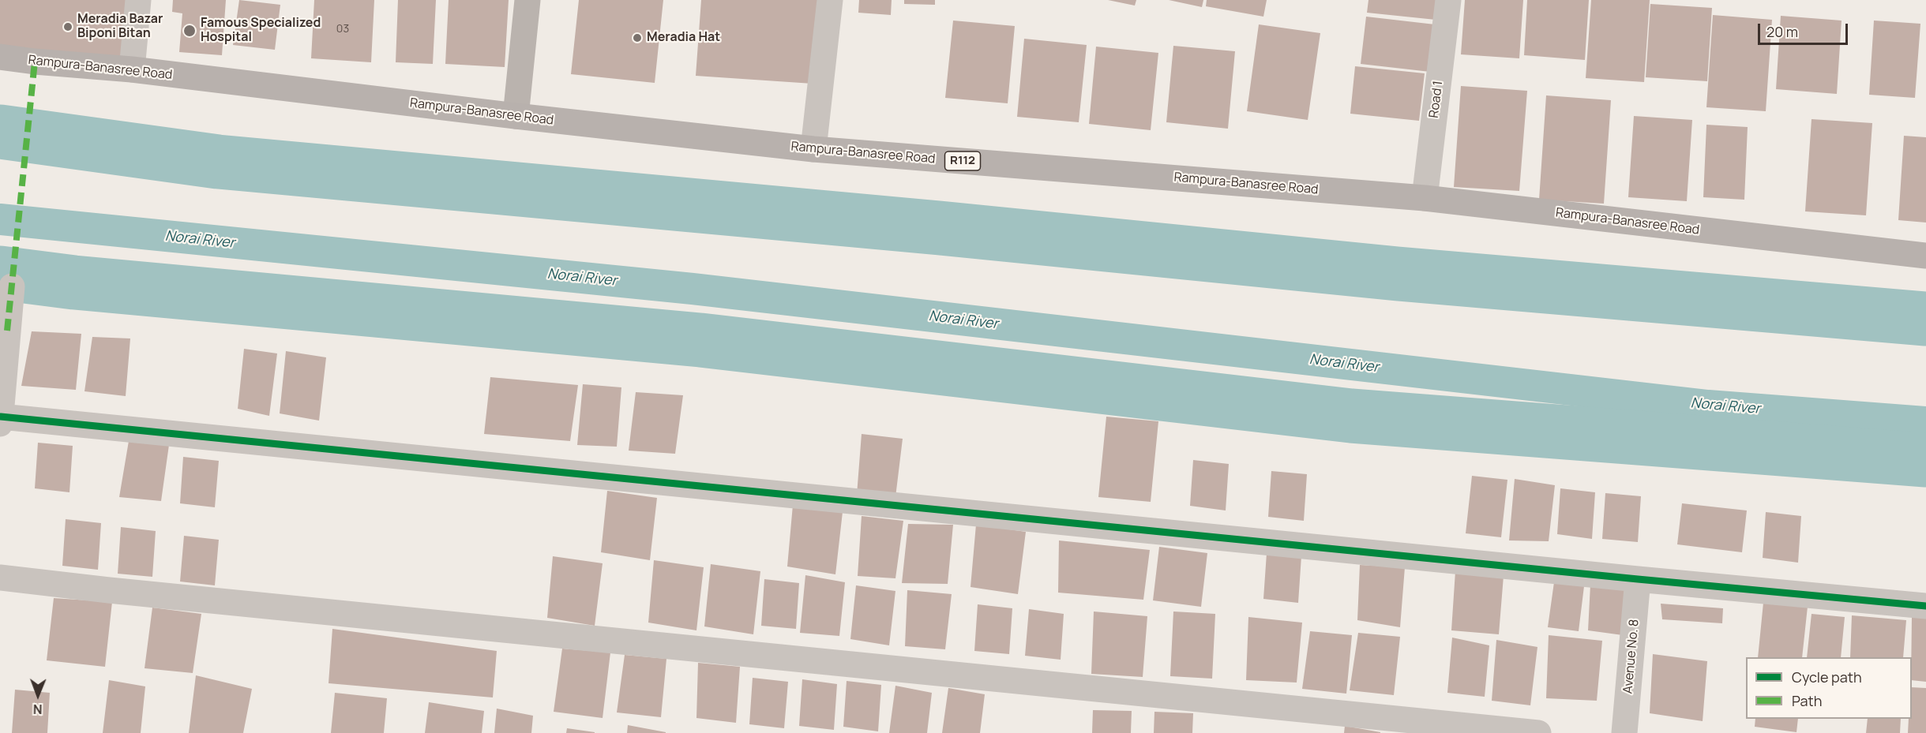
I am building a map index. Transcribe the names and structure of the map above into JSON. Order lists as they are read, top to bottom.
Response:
{
  "streets": {
    "main road": ["Rampura-Banasree Road", "R112"],
    "street": ["Road 1", "Avenue No. 8"]
  },
  "crossings": [
    ["Rampura-Banasree Road", "Road 1"]
  ],
  "water": ["Norai River"],
  "places": ["Meradia Bazar Biponi Bitan", "Famous Specialized Hospital", "Meradia Hat"],
  "house_numbers": ["03"],
  "legend": ["Cycle path", "Path"],
  "scale_bar": "20 m",
  "north": "bottom"
}
